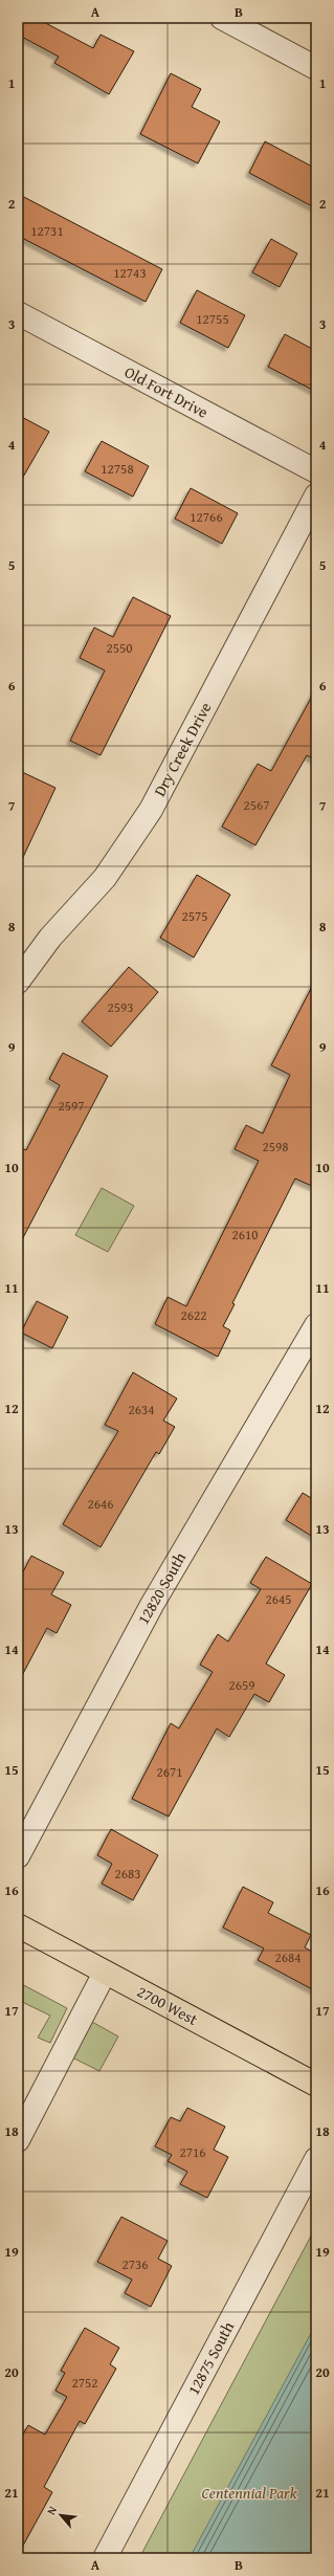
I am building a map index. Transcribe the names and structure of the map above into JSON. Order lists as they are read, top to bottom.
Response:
{
  "streets": {
    "main road": ["2700 West"],
    "street": [
      "Old Fort Drive",
      "Dry Creek Drive",
      "12820 South",
      "12875 South"
    ]
  },
  "parks": ["Centennial Park"],
  "house_numbers": [
    "12731",
    "12743",
    "12755",
    "12758",
    "12766",
    "2550",
    "2567",
    "2575",
    "2593",
    "2597",
    "2598",
    "2610",
    "2622",
    "2634",
    "2646",
    "2645",
    "2659",
    "2671",
    "2683",
    "2684",
    "2716",
    "2736",
    "2752"
  ],
  "north": "top left",
  "grid": {
    "columns": ["A", "B"],
    "rows": [
      "1",
      "2",
      "3",
      "4",
      "5",
      "6",
      "7",
      "8",
      "9",
      "10",
      "11",
      "12",
      "13",
      "14",
      "15",
      "16",
      "17",
      "18",
      "19",
      "20",
      "21"
    ]
  }
}
